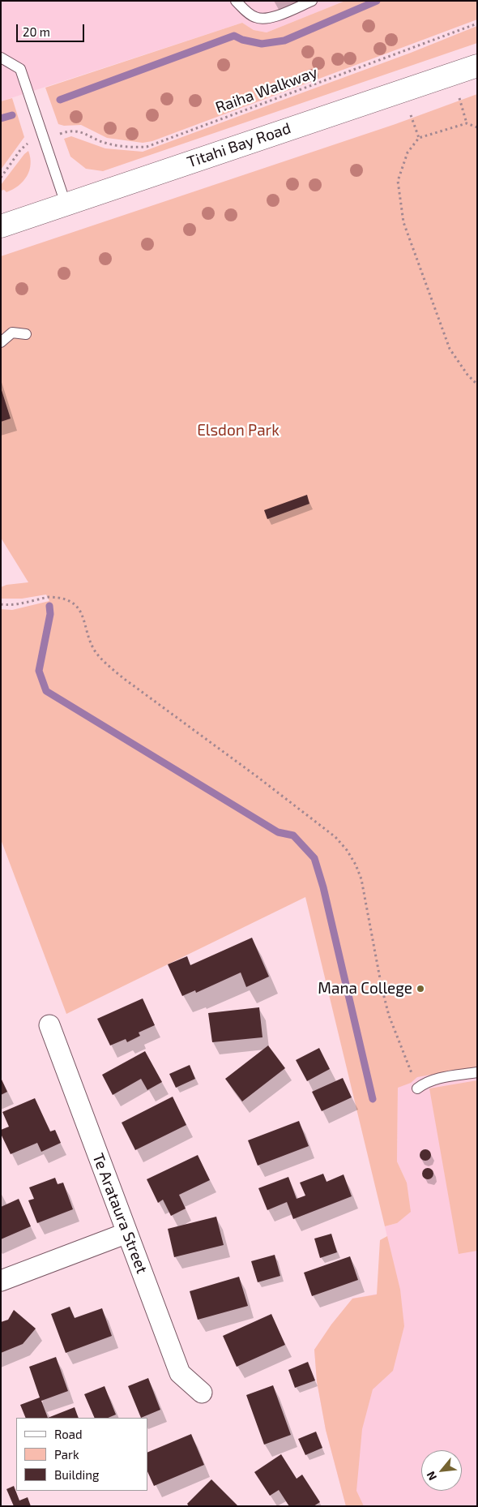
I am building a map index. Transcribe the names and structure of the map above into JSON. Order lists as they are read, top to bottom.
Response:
{
  "streets": {
    "main road": ["Titahi Bay Road"],
    "street": ["Te Arataura Street"],
    "path": ["Raiha Walkway"]
  },
  "parks": ["Elsdon Park"],
  "places": ["Mana College"],
  "legend": ["Road", "Park", "Building"],
  "scale_bar": "20 m",
  "north": "bottom left"
}
